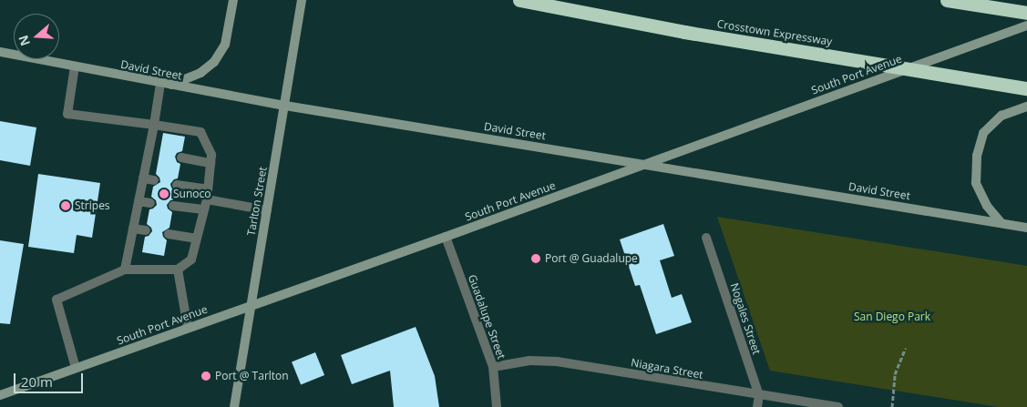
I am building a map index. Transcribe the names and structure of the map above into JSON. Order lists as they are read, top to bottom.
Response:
{
  "streets": {
    "highway": ["Crosstown Expressway"],
    "main road": ["David Street", "South Port Avenue", "Tarlton Street"],
    "street": ["Guadalupe Street", "Nogales Street", "Niagara Street"]
  },
  "crossings": [
    ["David Street", "South Port Avenue"],
    ["David Street", "Tarlton Street"],
    ["South Port Avenue", "Tarlton Street"],
    ["South Port Avenue", "Guadalupe Street"],
    ["Guadalupe Street", "Niagara Street"],
    ["Nogales Street", "Niagara Street"]
  ],
  "parks": ["San Diego Park"],
  "places": [
    "Sunoco",
    "Stripes",
    "Port @ Guadalupe",
    "Port @ Tarlton"
  ],
  "scale_bar": "20 m",
  "north": "left"
}
